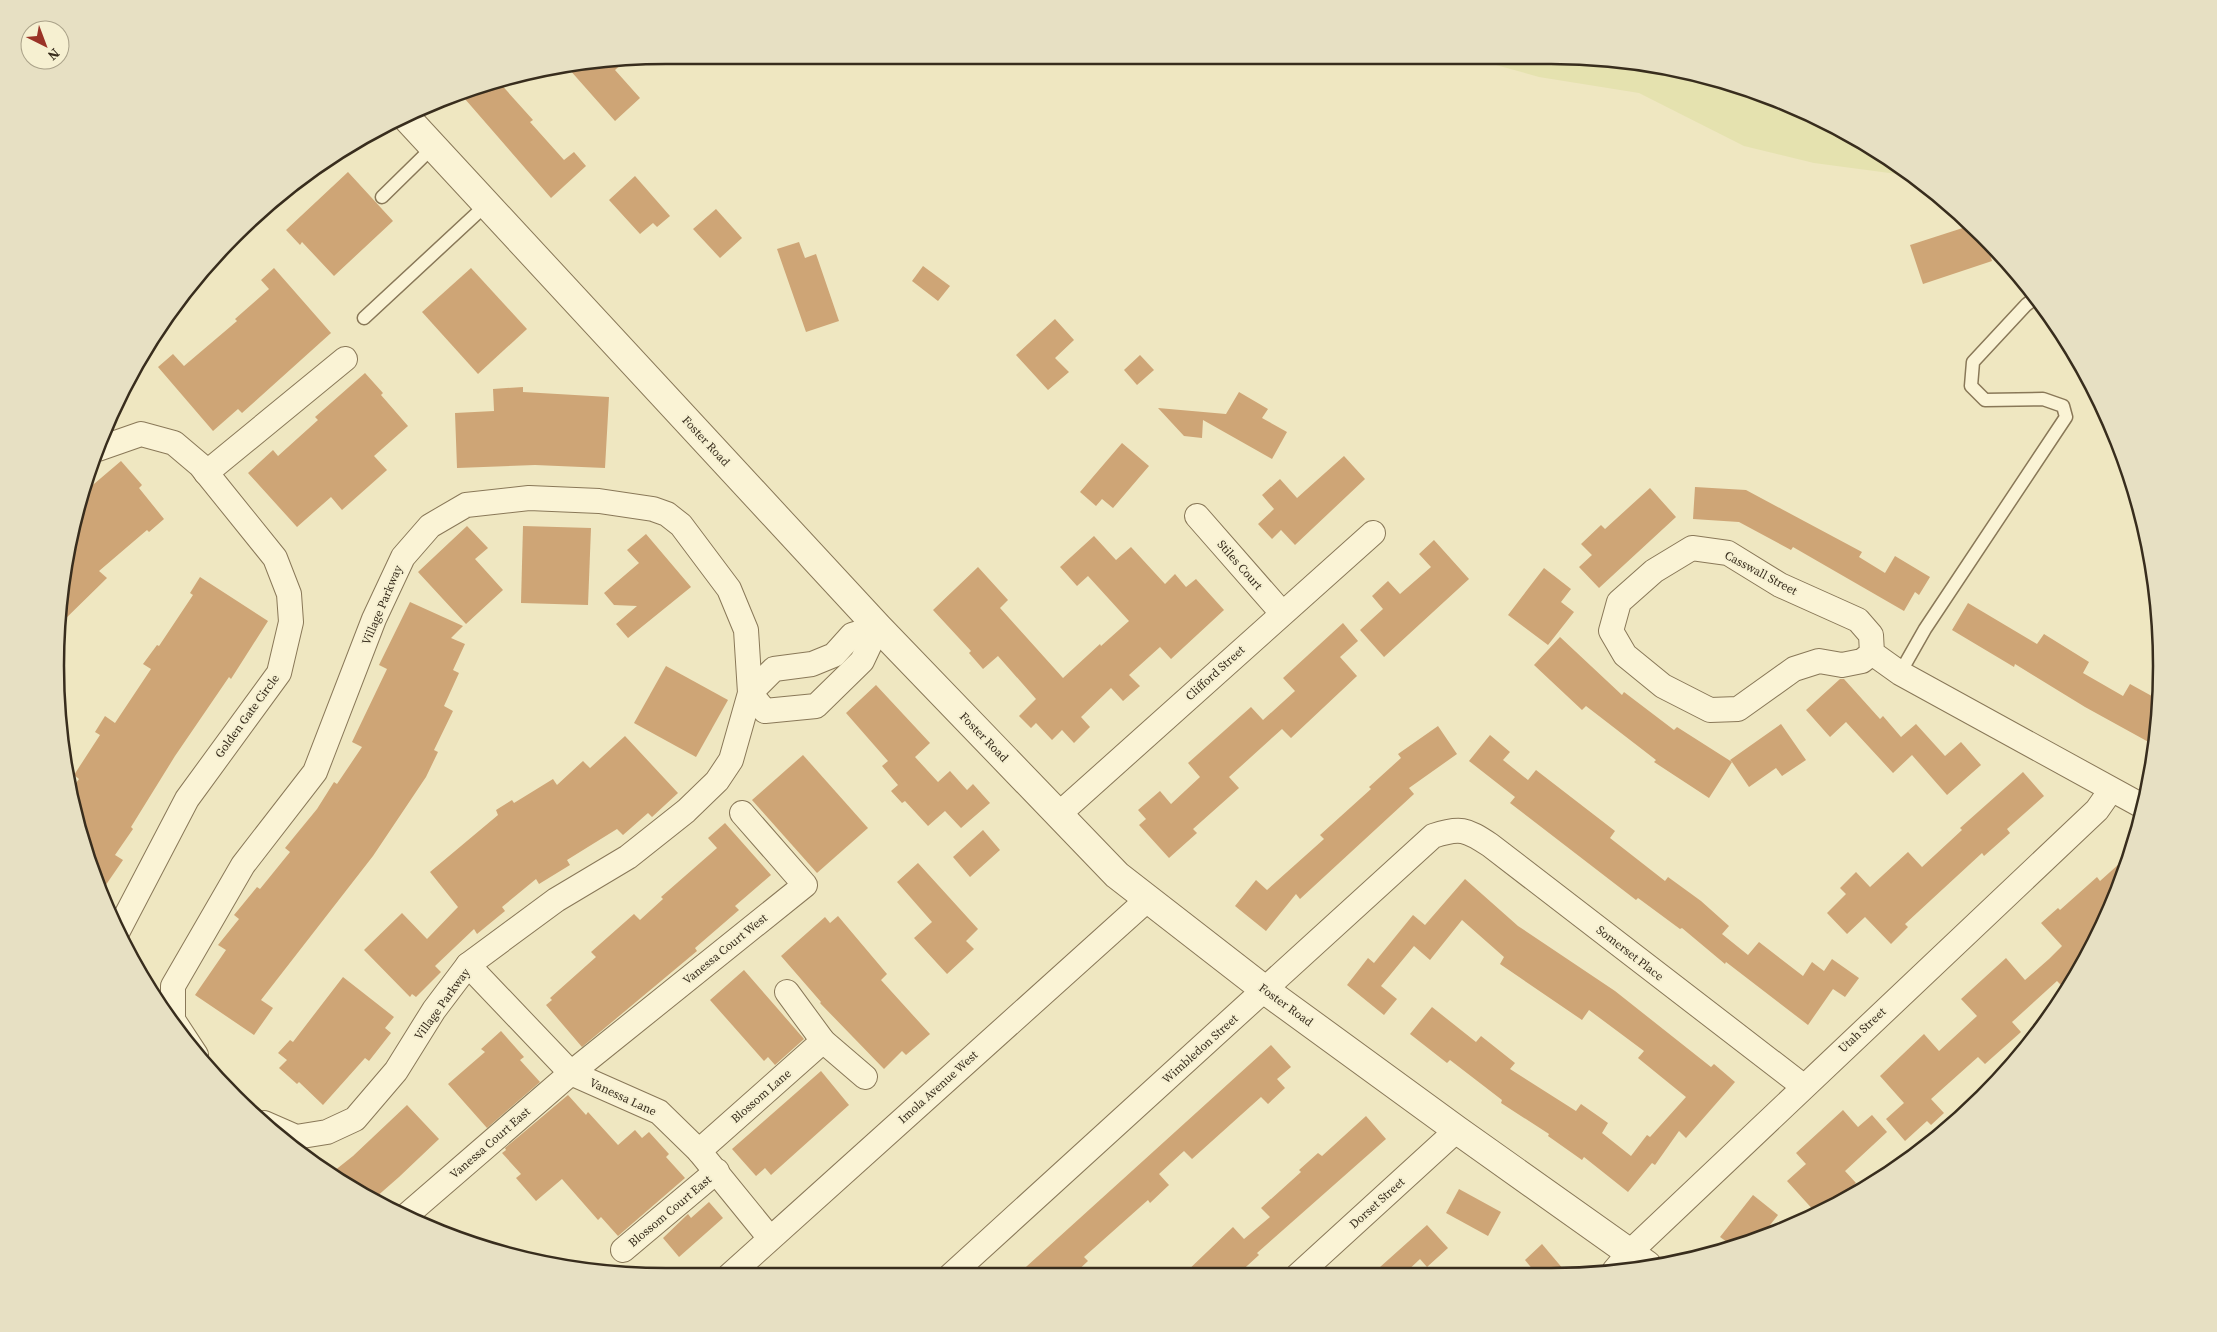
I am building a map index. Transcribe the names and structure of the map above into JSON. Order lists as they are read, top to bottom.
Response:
{
  "streets": {
    "street": [
      "Foster Road",
      "Stiles Court",
      "Casswall Street",
      "Village Parkway",
      "Clifford Street",
      "Golden Gate Circle",
      "Vanessa Court West",
      "Somerset Place",
      "Utah Street",
      "Wimbledon Street",
      "Imola Avenue West",
      "Blossom Lane",
      "Vanessa Lane",
      "Vanessa Court East",
      "Dorset Street",
      "Blossom Court East"
    ]
  },
  "crossings": [
    ["Foster Road", "Village Parkway"],
    ["Foster Road", "Clifford Street"],
    ["Foster Road", "Utah Street"],
    ["Foster Road", "Wimbledon Street"],
    ["Foster Road", "Imola Avenue West"],
    ["Foster Road", "Dorset Street"],
    ["Stiles Court", "Clifford Street"],
    ["Village Parkway", "Vanessa Lane"],
    ["Vanessa Court West", "Vanessa Lane"],
    ["Vanessa Court West", "Vanessa Court East"],
    ["Somerset Place", "Utah Street"],
    ["Somerset Place", "Wimbledon Street"],
    ["Imola Avenue West", "Vanessa Lane"],
    ["Blossom Lane", "Vanessa Lane"],
    ["Vanessa Lane", "Vanessa Court East"],
    ["Vanessa Lane", "Blossom Court East"]
  ],
  "north": "bottom right"
}
